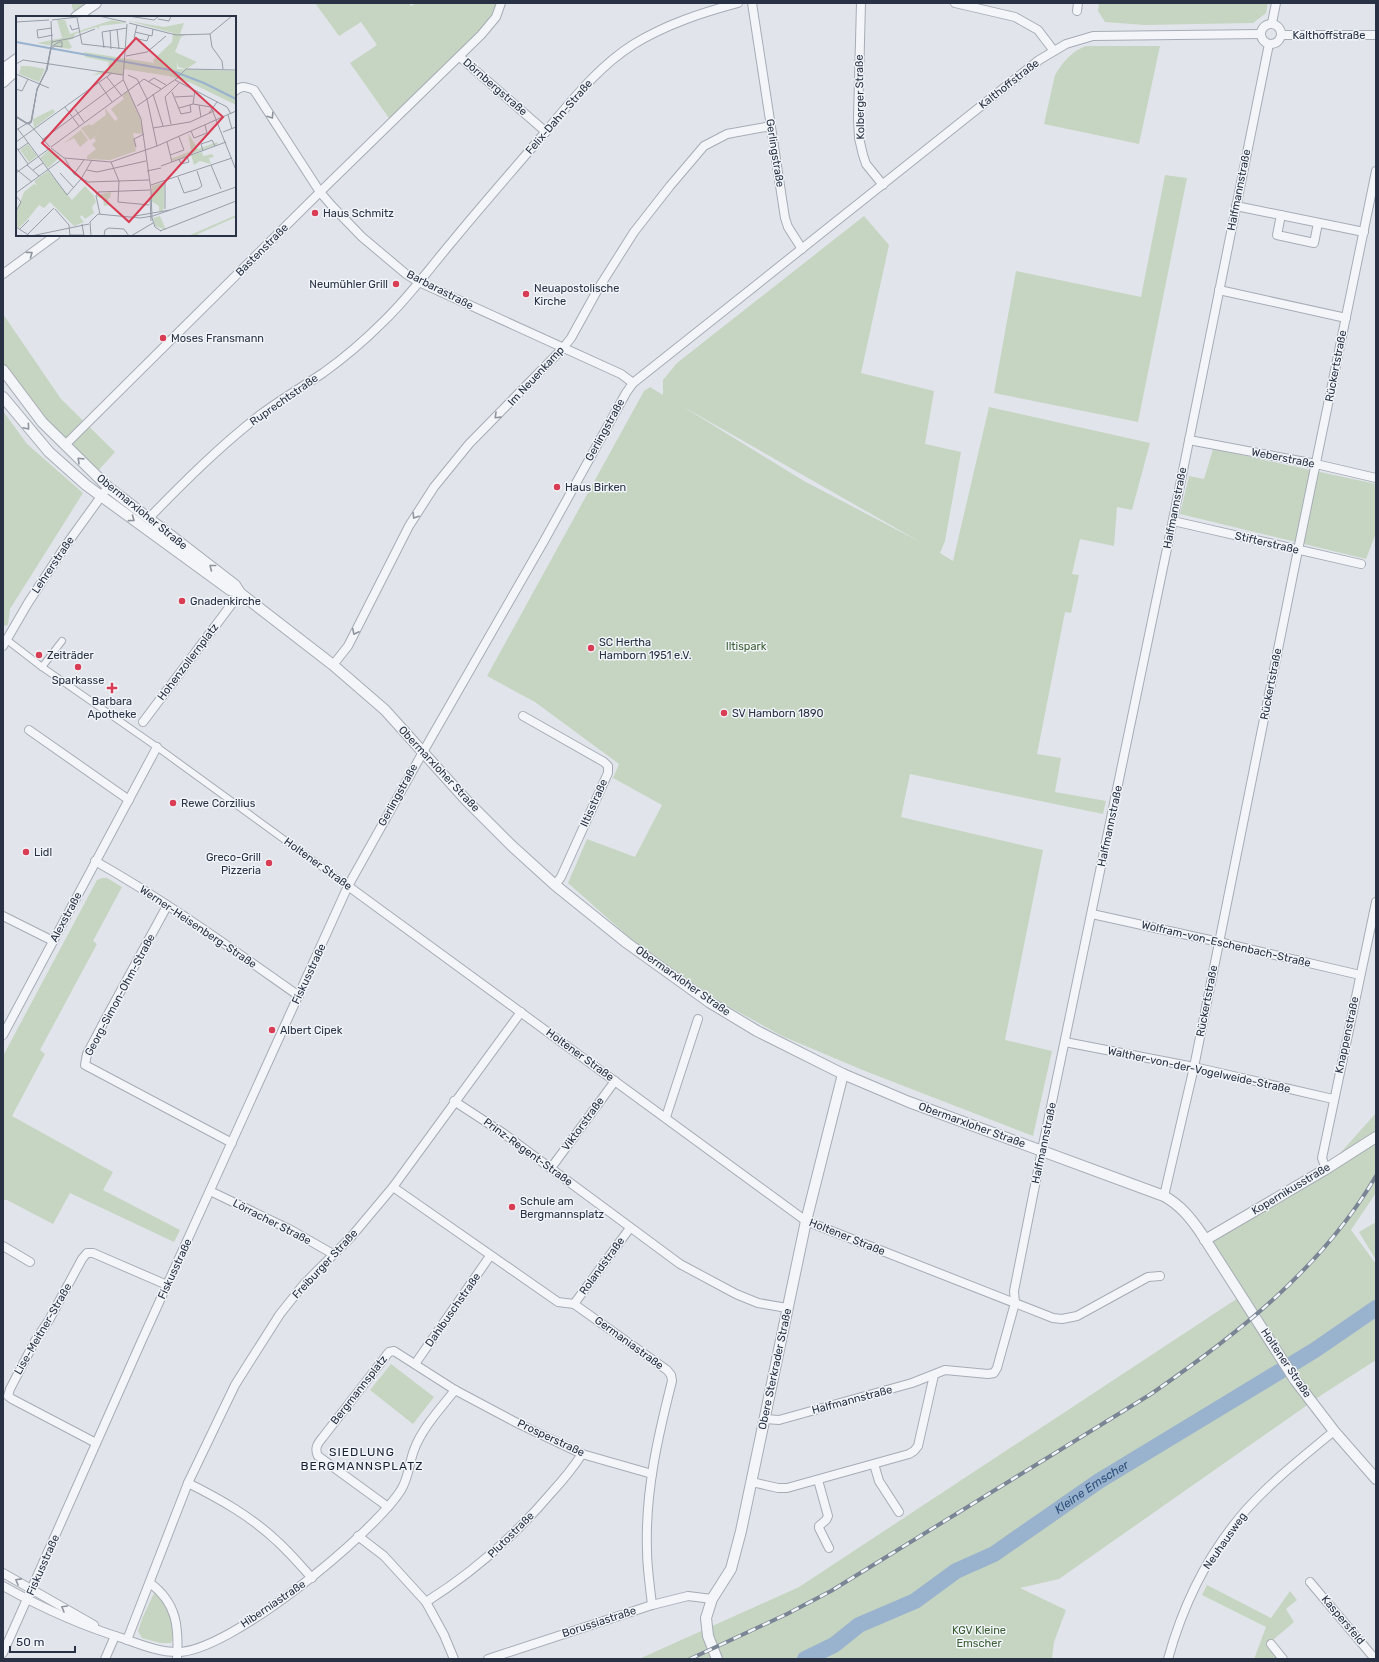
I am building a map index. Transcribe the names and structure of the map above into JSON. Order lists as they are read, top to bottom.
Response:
{
  "streets": {
    "street": [
      "Kalthoffstraße",
      "Dörnbergstraße",
      "Kolberger Straße",
      "Felix-Dahn-Straße",
      "Gerlingstraße",
      "Halfmannstraße",
      "Bastenstraße",
      "Barbarastraße",
      "Rückertstraße",
      "Im Neuenkamp",
      "Ruprechtstraße",
      "Weberstraße",
      "Obermarxloher Straße",
      "Stifterstraße",
      "Lehrerstraße",
      "Hohenzollernplatz",
      "Iltisstraße",
      "Holtener Straße",
      "Alexstraße",
      "Werner-Heisenberg-Straße",
      "Wolfram-von-Eschenbach-Straße",
      "Fiskusstraße",
      "Georg-Simon-Ohm-Straße",
      "Knappenstraße",
      "Walther-von-der-Vogelweide-Straße",
      "Viktorstraße",
      "Prinz-Regent-Straße",
      "Kopernikusstraße",
      "Lörracher Straße",
      "Freiburger Straße",
      "Rolandstraße",
      "Dahlbuschstraße",
      "Lise-Meitner-Straße",
      "Germaniastraße",
      "Obere Sterkrader Straße",
      "Bergmannsplatz",
      "Prosperstraße",
      "Plutostraße",
      "Neuhausweg",
      "Hiberniastraße",
      "Kaspersfeld",
      "Borussiastraße"
    ]
  },
  "crossings": [
    ["Kalthoffstraße", "Kolberger Straße"],
    ["Kalthoffstraße", "Gerlingstraße"],
    ["Kalthoffstraße", "Halfmannstraße"],
    ["Dörnbergstraße", "Felix-Dahn-Straße"],
    ["Dörnbergstraße", "Bastenstraße"],
    ["Felix-Dahn-Straße", "Barbarastraße"],
    ["Felix-Dahn-Straße", "Ruprechtstraße"],
    ["Gerlingstraße", "Barbarastraße"],
    ["Gerlingstraße", "Im Neuenkamp"],
    ["Gerlingstraße", "Obermarxloher Straße"],
    ["Gerlingstraße", "Holtener Straße"],
    ["Gerlingstraße", "Fiskusstraße"],
    ["Halfmannstraße", "Weberstraße"],
    ["Halfmannstraße", "Obermarxloher Straße"],
    ["Halfmannstraße", "Stifterstraße"],
    ["Halfmannstraße", "Holtener Straße"],
    ["Halfmannstraße", "Wolfram-von-Eschenbach-Straße"],
    ["Halfmannstraße", "Walther-von-der-Vogelweide-Straße"],
    ["Halfmannstraße", "Obere Sterkrader Straße"],
    ["Bastenstraße", "Barbarastraße"],
    ["Bastenstraße", "Obermarxloher Straße"],
    ["Barbarastraße", "Im Neuenkamp"],
    ["Barbarastraße", "Ruprechtstraße"],
    ["Rückertstraße", "Weberstraße"],
    ["Rückertstraße", "Obermarxloher Straße"],
    ["Rückertstraße", "Stifterstraße"],
    ["Rückertstraße", "Wolfram-von-Eschenbach-Straße"],
    ["Rückertstraße", "Walther-von-der-Vogelweide-Straße"],
    ["Im Neuenkamp", "Obermarxloher Straße"],
    ["Ruprechtstraße", "Obermarxloher Straße"],
    ["Obermarxloher Straße", "Lehrerstraße"],
    ["Obermarxloher Straße", "Hohenzollernplatz"],
    ["Obermarxloher Straße", "Iltisstraße"],
    ["Obermarxloher Straße", "Holtener Straße"],
    ["Obermarxloher Straße", "Kopernikusstraße"],
    ["Obermarxloher Straße", "Obere Sterkrader Straße"],
    ["Lehrerstraße", "Holtener Straße"],
    ["Hohenzollernplatz", "Holtener Straße"],
    ["Holtener Straße", "Alexstraße"],
    ["Holtener Straße", "Fiskusstraße"],
    ["Holtener Straße", "Viktorstraße"],
    ["Holtener Straße", "Kopernikusstraße"],
    ["Holtener Straße", "Freiburger Straße"],
    ["Holtener Straße", "Obere Sterkrader Straße"],
    ["Holtener Straße", "Neuhausweg"],
    ["Alexstraße", "Werner-Heisenberg-Straße"],
    ["Werner-Heisenberg-Straße", "Fiskusstraße"],
    ["Werner-Heisenberg-Straße", "Georg-Simon-Ohm-Straße"],
    ["Wolfram-von-Eschenbach-Straße", "Knappenstraße"],
    ["Fiskusstraße", "Georg-Simon-Ohm-Straße"],
    ["Fiskusstraße", "Lörracher Straße"],
    ["Fiskusstraße", "Lise-Meitner-Straße"],
    ["Knappenstraße", "Walther-von-der-Vogelweide-Straße"],
    ["Knappenstraße", "Kopernikusstraße"],
    ["Viktorstraße", "Prinz-Regent-Straße"],
    ["Prinz-Regent-Straße", "Freiburger Straße"],
    ["Prinz-Regent-Straße", "Rolandstraße"],
    ["Prinz-Regent-Straße", "Obere Sterkrader Straße"],
    ["Lörracher Straße", "Freiburger Straße"],
    ["Freiburger Straße", "Germaniastraße"],
    ["Freiburger Straße", "Hiberniastraße"],
    ["Rolandstraße", "Germaniastraße"],
    ["Dahlbuschstraße", "Germaniastraße"],
    ["Dahlbuschstraße", "Bergmannsplatz"],
    ["Germaniastraße", "Prosperstraße"],
    ["Germaniastraße", "Borussiastraße"],
    ["Obere Sterkrader Straße", "Borussiastraße"],
    ["Bergmannsplatz", "Prosperstraße"],
    ["Prosperstraße", "Plutostraße"]
  ],
  "one_way": ["Im Neuenkamp"],
  "districts": ["SIEDLUNG BERGMANNSPLATZ"],
  "water": ["Kleine Emscher"],
  "parks": ["Iltispark", "KGV Kleine Emscher"],
  "places": {
    "other": [
      "Haus Schmitz",
      "Neumühler Grill",
      "Neuapostolische Kirche",
      "Moses Fransmann",
      "Haus Birken",
      "Gnadenkirche",
      "SC Hertha Hamborn 1951 e.V.",
      "Zeiträder",
      "Sparkasse",
      "SV Hamborn 1890",
      "Rewe Corzilius",
      "Lidl",
      "Greco-Grill Pizzeria",
      "Albert Cipek",
      "Schule am Bergmannsplatz"
    ],
    "health": ["Barbara Apotheke"]
  },
  "scale_bar": "50 m"
}
